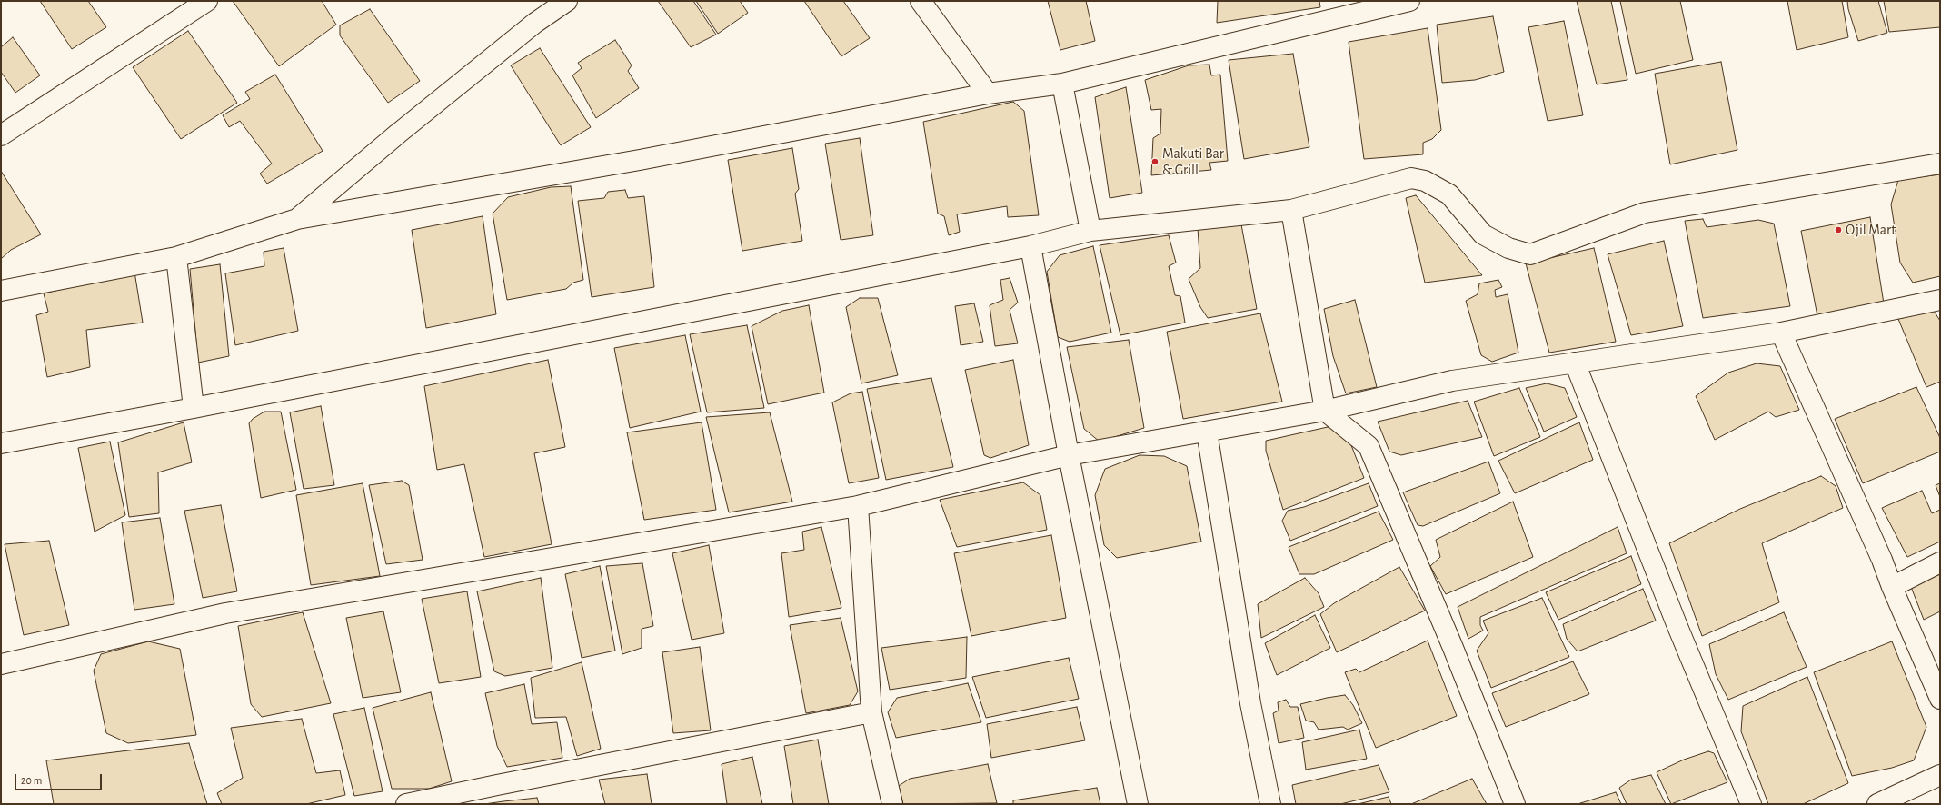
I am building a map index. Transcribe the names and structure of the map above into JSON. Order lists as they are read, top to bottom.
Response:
{
  "places": ["Makuti Bar & Grill", "Ojil Mart"],
  "scale_bar": "20 m"
}
